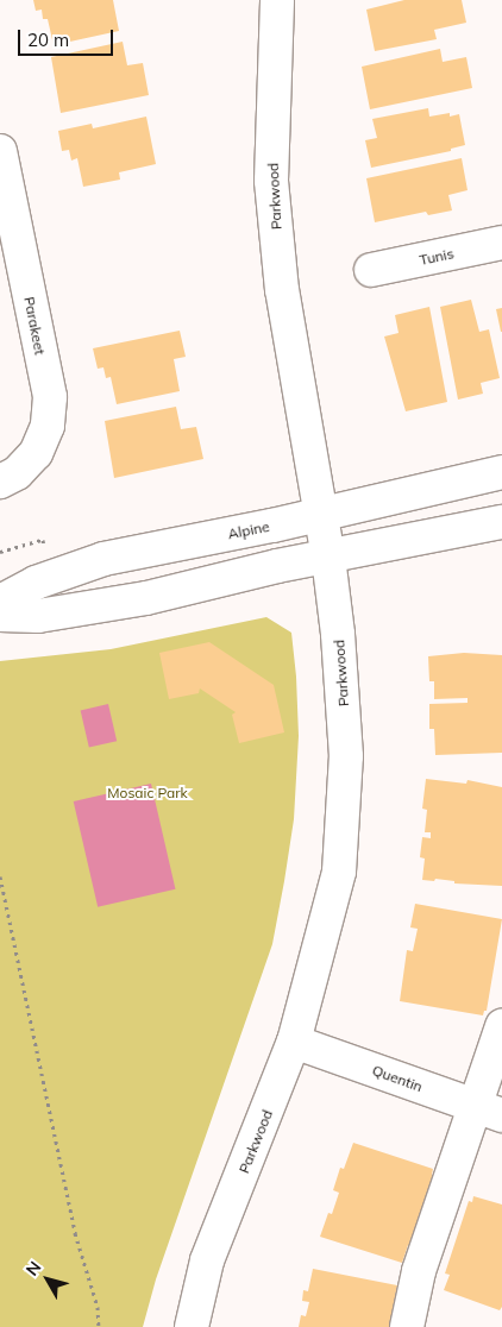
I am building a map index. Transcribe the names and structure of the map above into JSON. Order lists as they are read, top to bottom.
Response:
{
  "streets": {
    "street": [
      "Parkwood",
      "Tunis",
      "Parakeet",
      "Alpine",
      "Quentin"
    ]
  },
  "crossings": [
    ["Parkwood", "Alpine"],
    ["Parkwood", "Quentin"]
  ],
  "parks": ["Mosaic Park"],
  "scale_bar": "20 m",
  "north": "top left"
}
